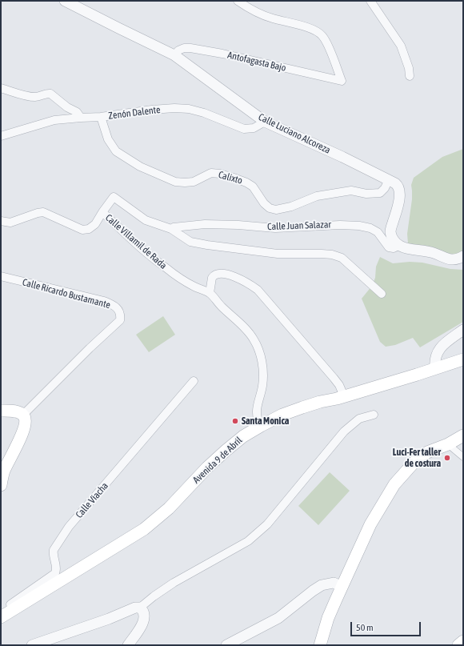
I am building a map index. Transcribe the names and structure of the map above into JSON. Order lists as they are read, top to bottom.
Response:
{
  "streets": {
    "main road": ["Avenida 9 de Abril"],
    "street": [
      "Antofagasta Bajo",
      "Zenón Dalente",
      "Calle Luciano Alcoreza",
      "Calixto",
      "Calle Juan Salazar",
      "Calle Villamil de Rada",
      "Calle Ricardo Bustamante",
      "Calle Viacha"
    ]
  },
  "crossings": [
    ["Antofagasta Bajo", "Calle Luciano Alcoreza"],
    ["Zenón Dalente", "Calle Luciano Alcoreza"],
    ["Zenón Dalente", "Calixto"],
    ["Calle Luciano Alcoreza", "Calixto"],
    ["Calle Luciano Alcoreza", "Calle Juan Salazar"],
    ["Avenida 9 de Abril", "Calle Viacha"]
  ],
  "places": ["Santa Monica", "Luci-Fer taller de costura"],
  "scale_bar": "50 m"
}
